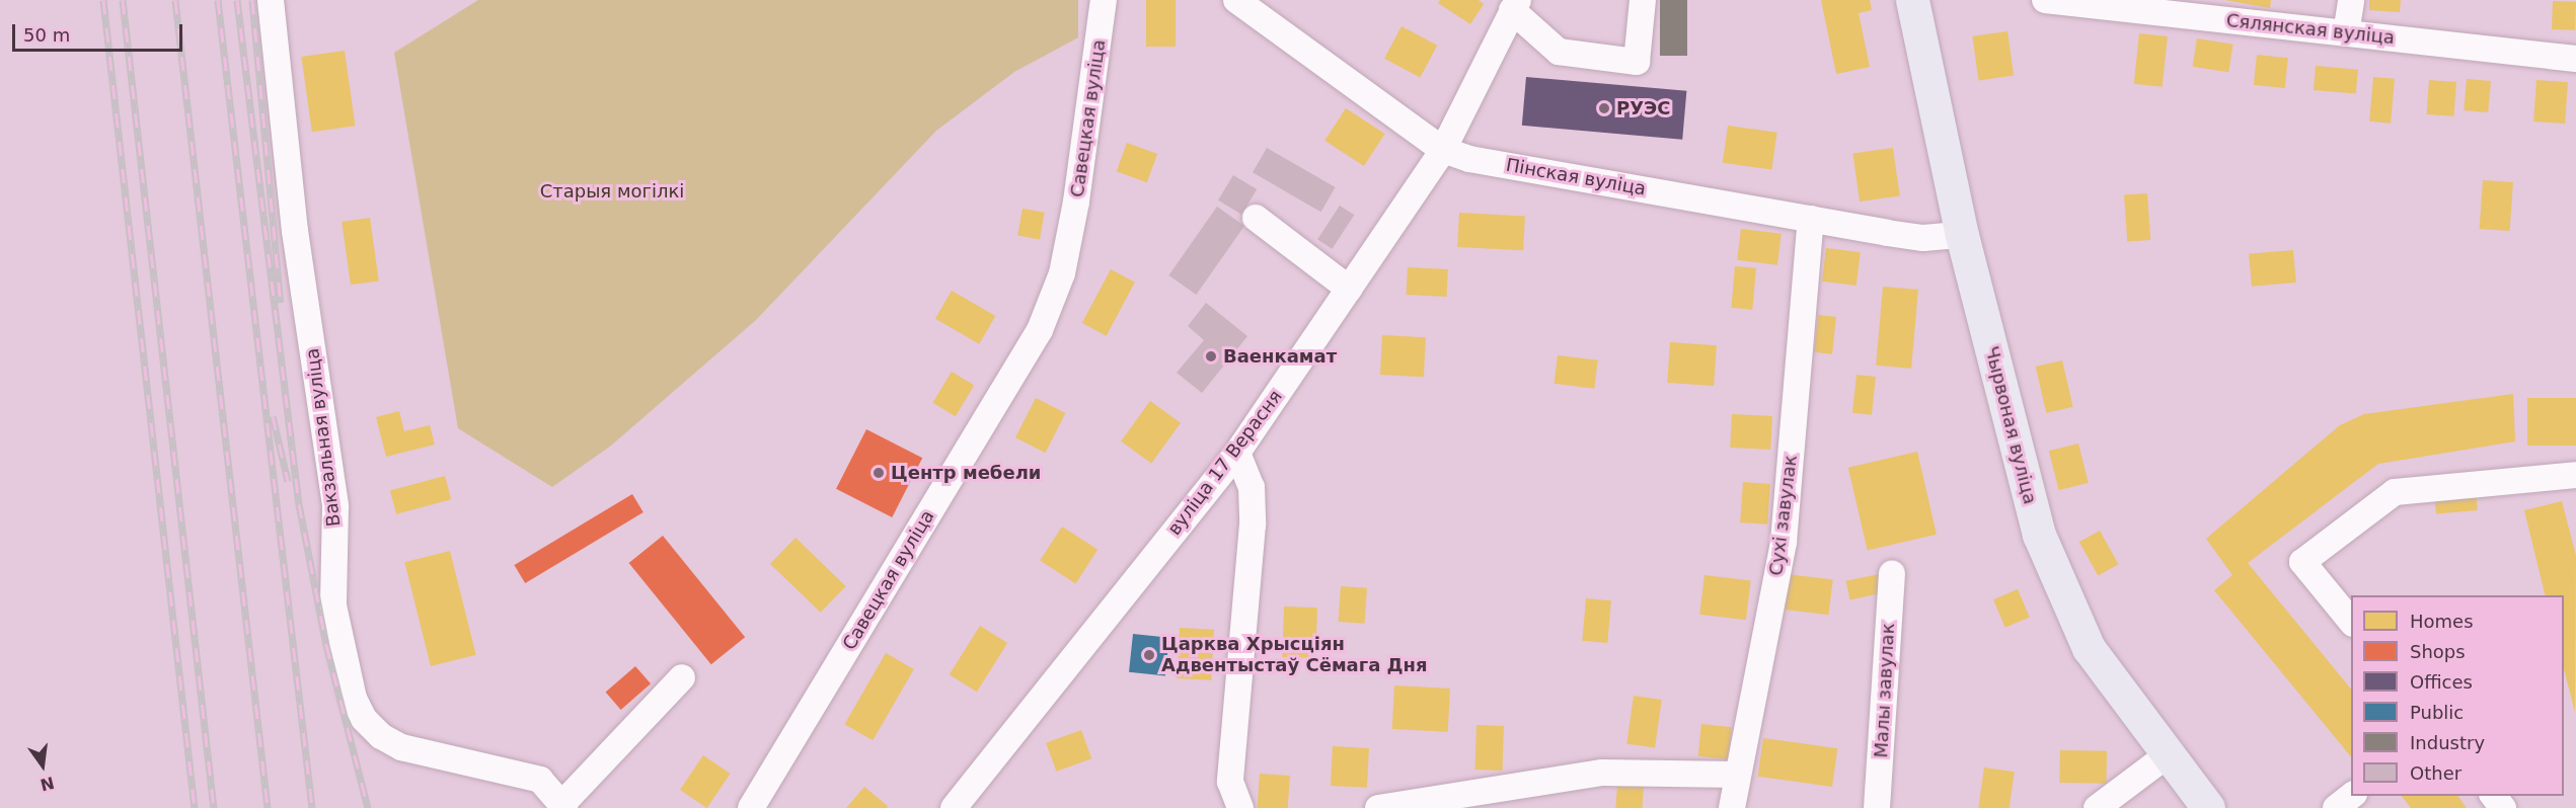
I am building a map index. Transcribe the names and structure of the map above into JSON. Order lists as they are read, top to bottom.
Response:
{
  "streets": {
    "main road": ["Чырвоная вуліца"],
    "street": [
      "Сялянская вуліца",
      "Савецкая вуліца",
      "Пінская вуліца",
      "Вакзальная вуліца",
      "вуліца 17 Верасня",
      "Сухі завулак",
      "Малы завулак"
    ]
  },
  "crossings": [
    ["Пінская вуліца", "Чырвоная вуліца"],
    ["Пінская вуліца", "вуліца 17 Верасня"],
    ["Пінская вуліца", "Сухі завулак"]
  ],
  "parks": ["Старыя могілкі"],
  "places": [
    "РУЭС",
    "Ваенкамат",
    "Центр мебели",
    "Царква Хрысціян Адвентыстаў Сёмага Дня"
  ],
  "legend": [
    "Homes",
    "Shops",
    "Offices",
    "Public",
    "Industry",
    "Other"
  ],
  "scale_bar": "50 m",
  "north": "bottom"
}
